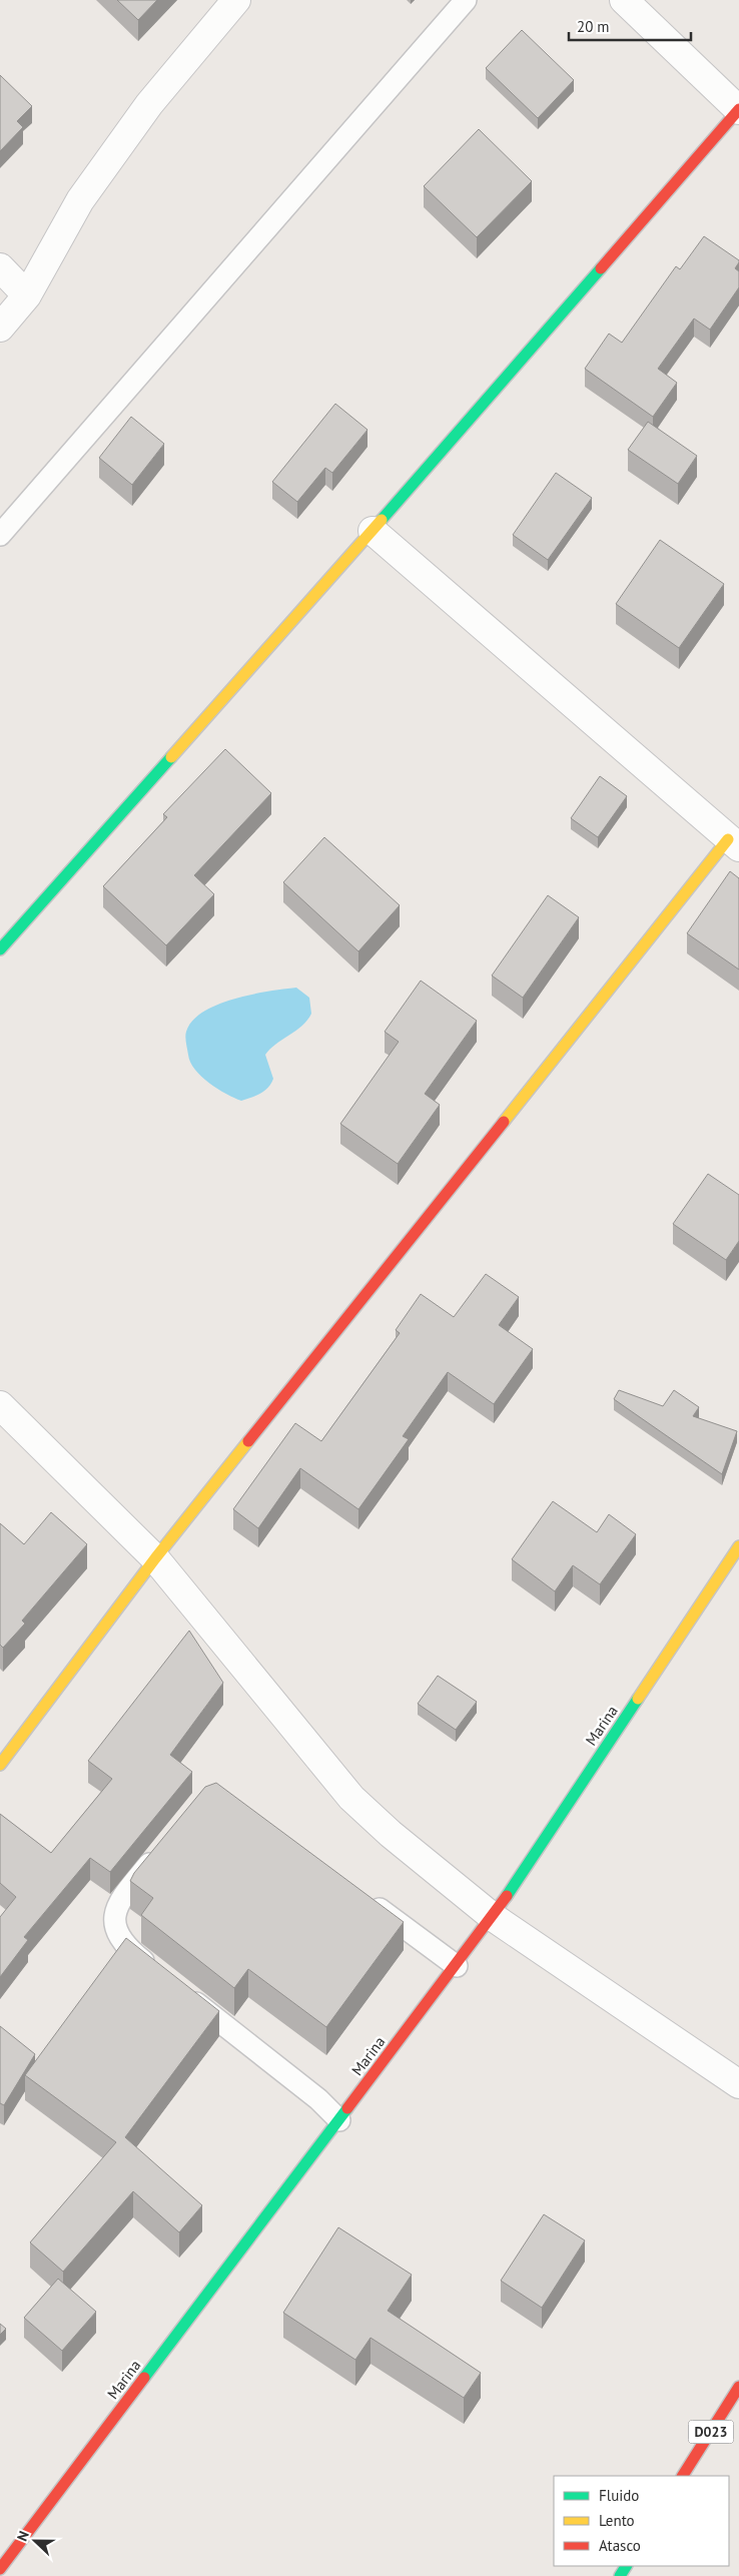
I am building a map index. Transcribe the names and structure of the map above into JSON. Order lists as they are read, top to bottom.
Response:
{
  "streets": {
    "street": ["Marina", "D023"]
  },
  "legend": ["Fluido", "Lento", "Atasco"],
  "scale_bar": "20 m",
  "north": "left"
}
